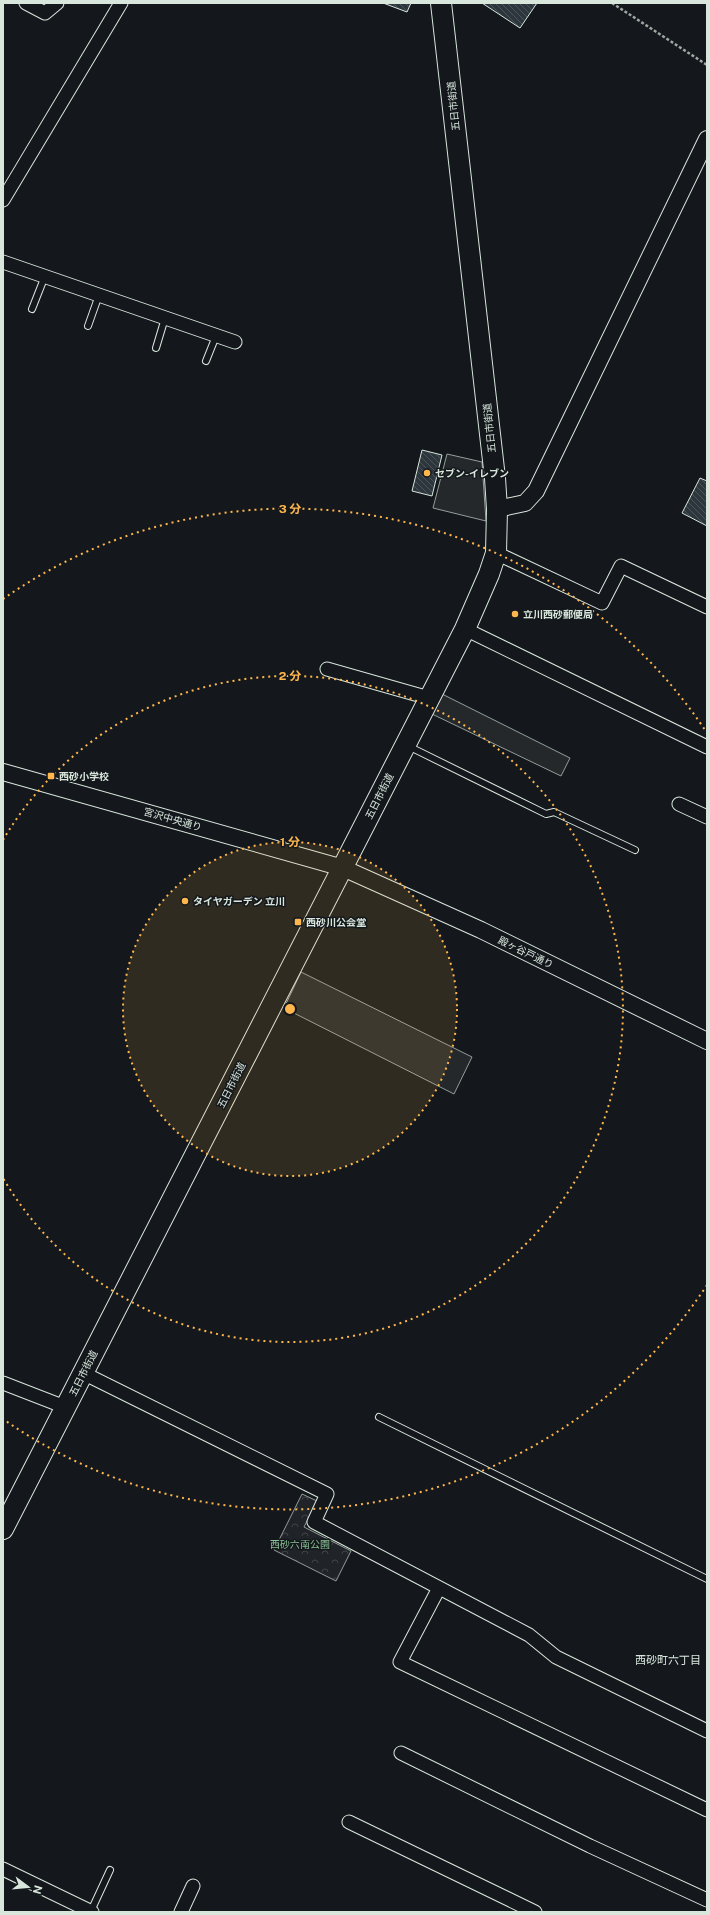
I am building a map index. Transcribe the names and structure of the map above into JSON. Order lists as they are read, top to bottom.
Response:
{
  "streets": {
    "main road": ["五日市街道"],
    "street": ["宮沢中央通り", "殿ヶ谷戸通り"]
  },
  "crossings": [
    ["五日市街道", "宮沢中央通り"],
    ["五日市街道", "殿ヶ谷戸通り"],
    ["宮沢中央通り", "殿ヶ谷戸通り"]
  ],
  "districts": ["西砂町六丁目"],
  "parks": ["西砂六南公園"],
  "places": {
    "other": ["セブン-イレブン", "立川西砂郵便局", "タイヤガーデン 立川"],
    "transit": ["西砂小学校", "西砂川公会堂"]
  },
  "north": "right",
  "rings": ["3 分", "2 分", "1 分"]
}
